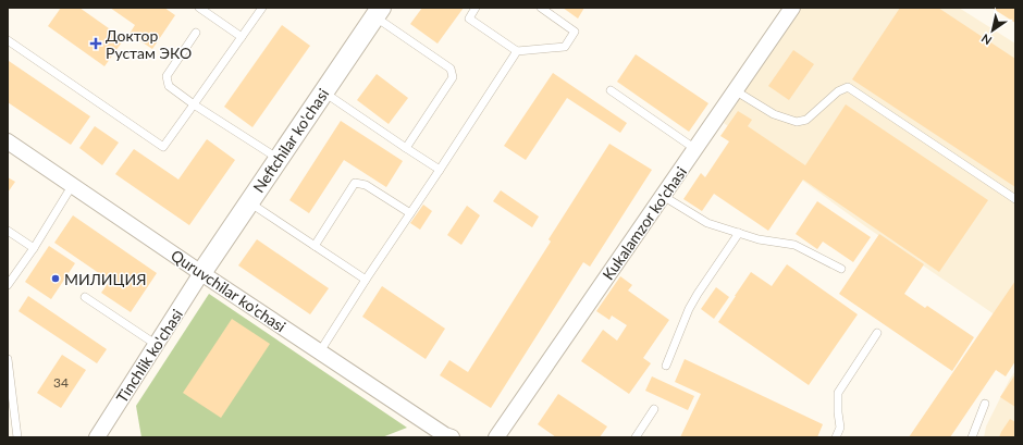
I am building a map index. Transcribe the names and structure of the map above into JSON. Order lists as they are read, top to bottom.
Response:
{
  "streets": {
    "street": [
      "Neftchilar ko'chasi",
      "Kukalamzor ko'chasi",
      "Quruvchilar ko'chasi",
      "Tinchlik ko'chasi"
    ]
  },
  "crossings": [
    ["Neftchilar ko'chasi", "Quruvchilar ko'chasi"],
    ["Neftchilar ko'chasi", "Tinchlik ko'chasi"],
    ["Quruvchilar ko'chasi", "Tinchlik ko'chasi"]
  ],
  "places": {
    "health": ["Доктор Рустам ЭКО"],
    "other": ["МИЛИЦИЯ"]
  },
  "house_numbers": ["34"],
  "north": "bottom left"
}
